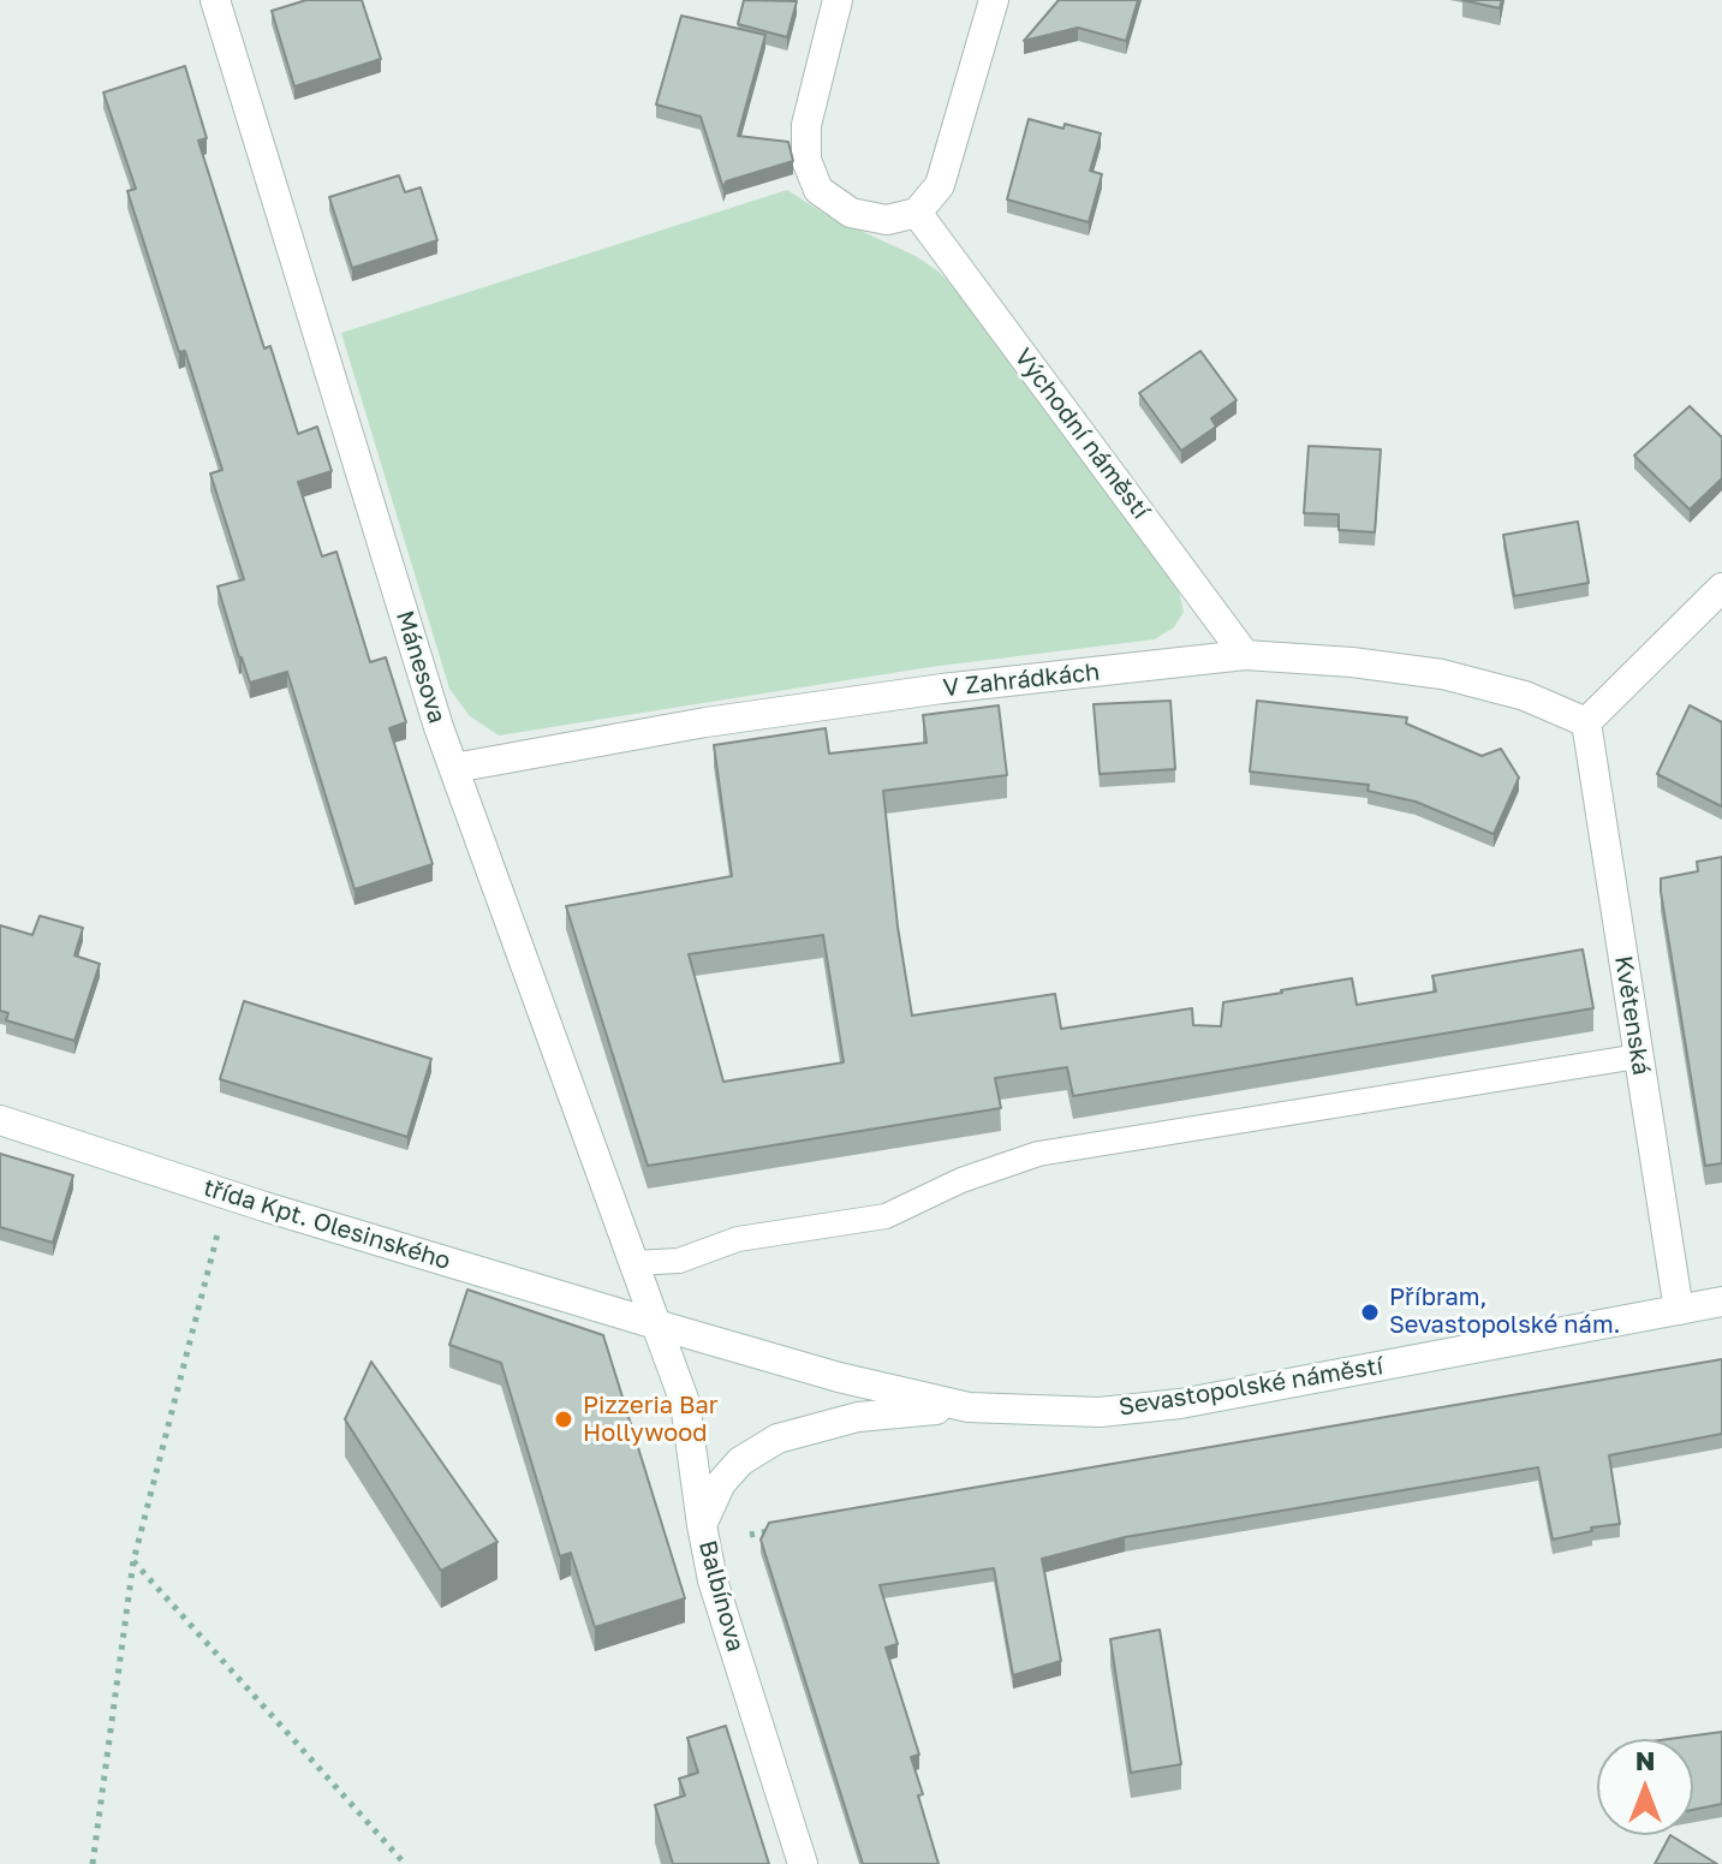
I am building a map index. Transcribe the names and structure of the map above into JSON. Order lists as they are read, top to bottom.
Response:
{
  "streets": {
    "street": [
      "Východní náměstí",
      "Mánesova",
      "V Zahrádkách",
      "Květenská",
      "třída Kpt. Olesinského",
      "Sevastopolské náměstí",
      "Balbínova"
    ]
  },
  "crossings": [
    ["Východní náměstí", "V Zahrádkách"],
    ["Mánesova", "V Zahrádkách"],
    ["Mánesova", "třída Kpt. Olesinského"],
    ["Mánesova", "Sevastopolské náměstí"],
    ["Mánesova", "Balbínova"],
    ["V Zahrádkách", "Květenská"],
    ["Květenská", "Sevastopolské náměstí"],
    ["třída Kpt. Olesinského", "Sevastopolské náměstí"],
    ["třída Kpt. Olesinského", "Balbínova"],
    ["Sevastopolské náměstí", "Balbínova"]
  ],
  "places": ["Příbram, Sevastopolské nám.", "Pizzeria Bar Hollywood"],
  "north": "top"
}
